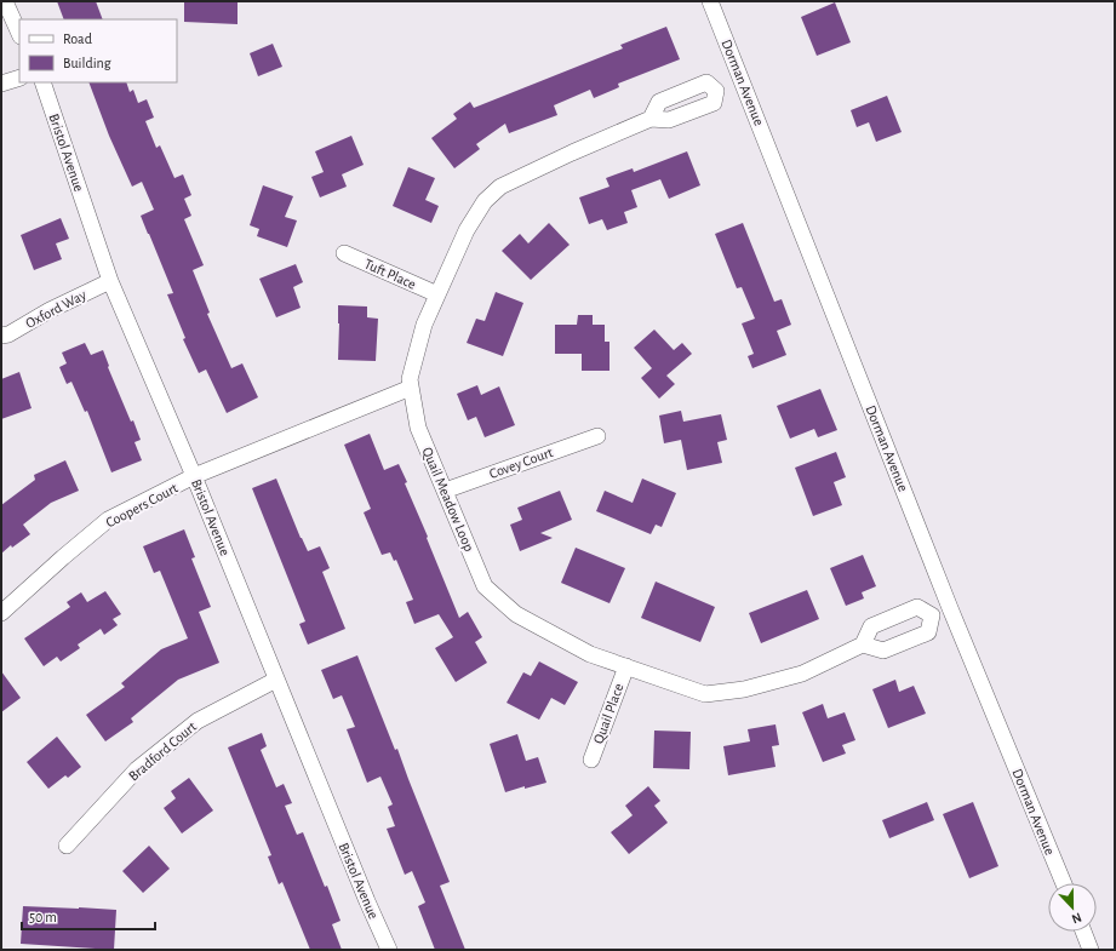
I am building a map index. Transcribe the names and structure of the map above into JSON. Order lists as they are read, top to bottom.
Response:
{
  "streets": {
    "street": [
      "Dorman Avenue",
      "Bristol Avenue",
      "Tuft Place",
      "Oxford Way",
      "Covey Court",
      "Quail Meadow Loop",
      "Coopers Court",
      "Quail Place",
      "Bradford Court"
    ]
  },
  "crossings": [
    ["Dorman Avenue", "Quail Meadow Loop"],
    ["Bristol Avenue", "Oxford Way"],
    ["Bristol Avenue", "Coopers Court"],
    ["Bristol Avenue", "Bradford Court"],
    ["Tuft Place", "Quail Meadow Loop"],
    ["Covey Court", "Quail Meadow Loop"],
    ["Quail Meadow Loop", "Coopers Court"],
    ["Quail Meadow Loop", "Quail Place"]
  ],
  "legend": ["Road", "Building"],
  "scale_bar": "50 m",
  "north": "bottom"
}
